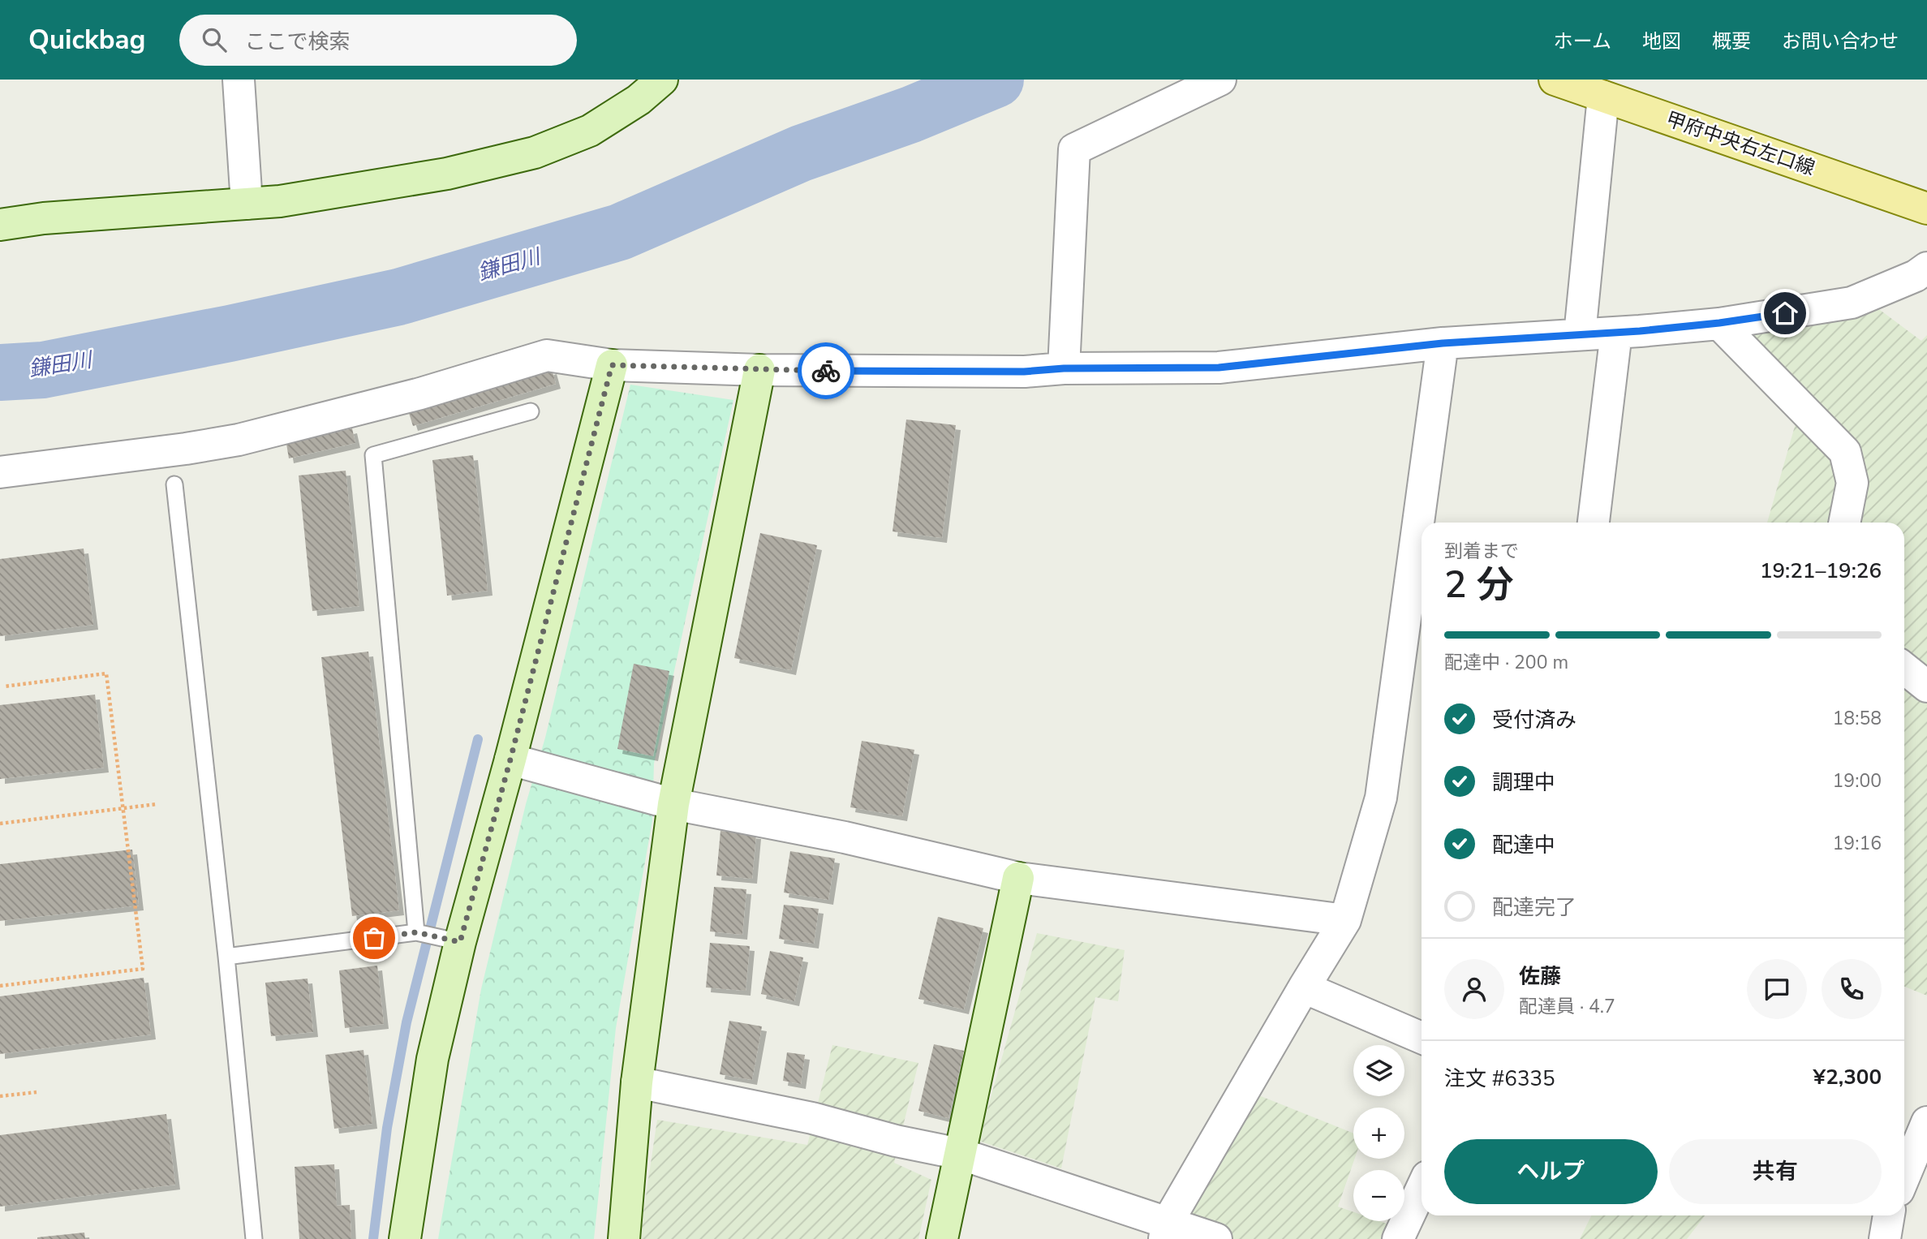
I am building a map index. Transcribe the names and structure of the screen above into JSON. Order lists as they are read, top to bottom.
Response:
{
  "streets": {
    "main road": ["甲府中央右左口線"]
  },
  "water": ["鎌田川"],
  "page": {
    "header": "Quickbag",
    "search": "ここで検索",
    "nav": [
      "ホーム",
      "地図",
      "概要",
      "お問い合わせ"
    ],
    "heading": ["2 分", "到着まで", "19:21–19:26"],
    "panel": [
      "佐藤",
      "配達員 · 4.7",
      "注文 #6335",
      "¥2,300"
    ],
    "bar": "配達中 · 200 m",
    "list": [
      ["受付済み", "18:58"],
      ["調理中", "19:00"],
      ["配達中", "19:16"],
      "配達完了"
    ],
    "map_buttons": ["+", "−"],
    "buttons": ["ヘルプ", "共有"]
  }
}
